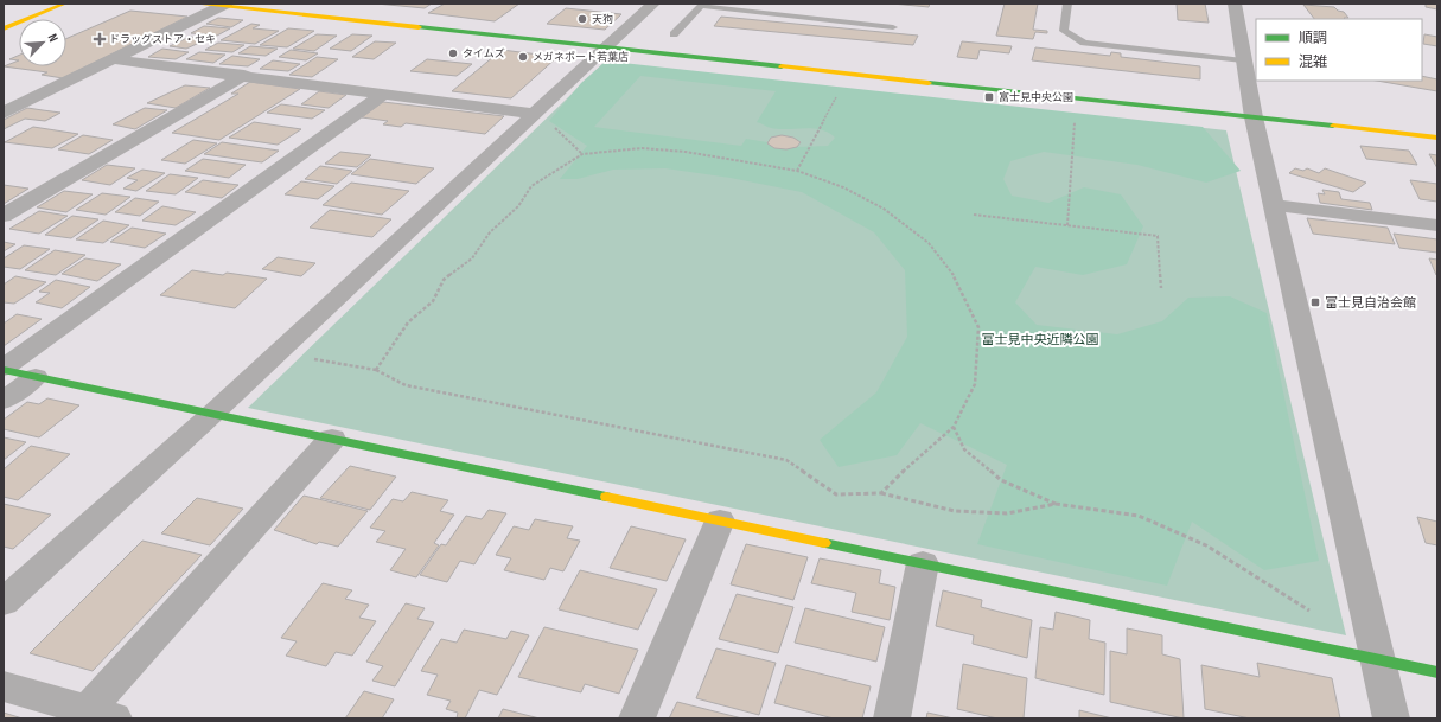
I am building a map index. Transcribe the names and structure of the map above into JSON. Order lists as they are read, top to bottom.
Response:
{
  "parks": ["富士見中央近隣公園"],
  "places": {
    "other": ["天狗", "タイムズ", "メガネポート若葉店"],
    "health": ["ドラッグストア・セキ"],
    "transit": ["富士見中央公園", "富士見自治会館"]
  },
  "legend": ["順調", "混雑"],
  "north": "top right"
}
